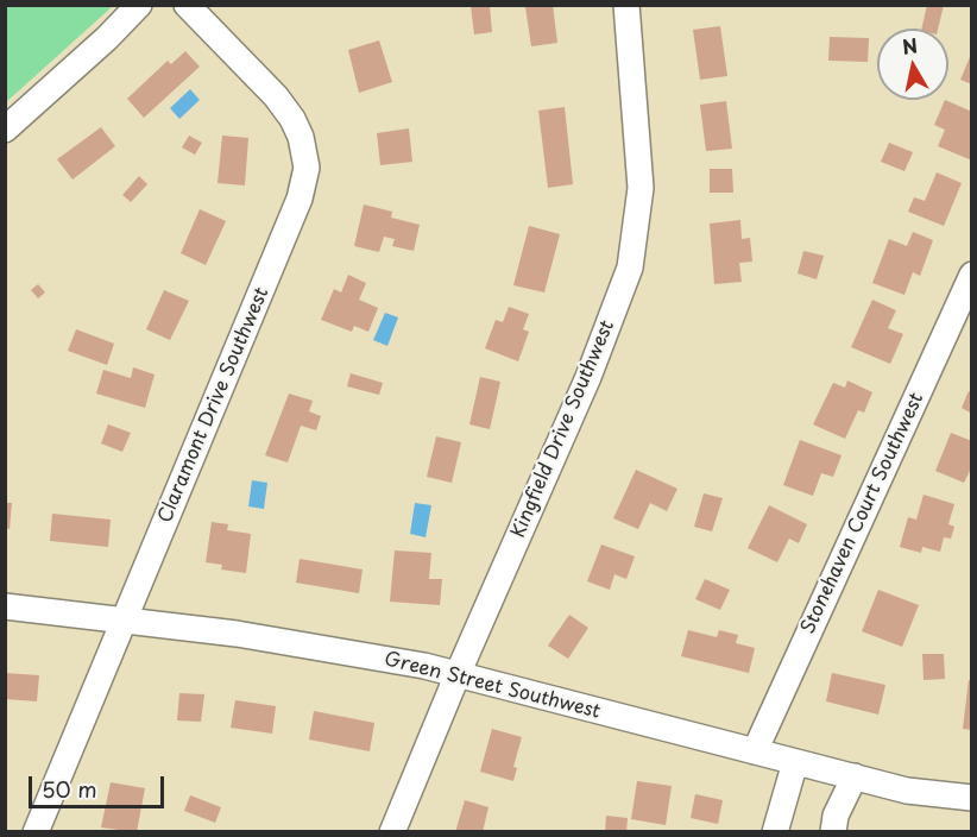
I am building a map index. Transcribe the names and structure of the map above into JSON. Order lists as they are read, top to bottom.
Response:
{
  "streets": {
    "street": [
      "Claramont Drive Southwest",
      "Kingfield Drive Southwest",
      "Stonehaven Court Southwest",
      "Green Street Southwest"
    ]
  },
  "crossings": [
    ["Claramont Drive Southwest", "Green Street Southwest"],
    ["Kingfield Drive Southwest", "Green Street Southwest"],
    ["Stonehaven Court Southwest", "Green Street Southwest"]
  ],
  "scale_bar": "50 m",
  "north": "top"
}
